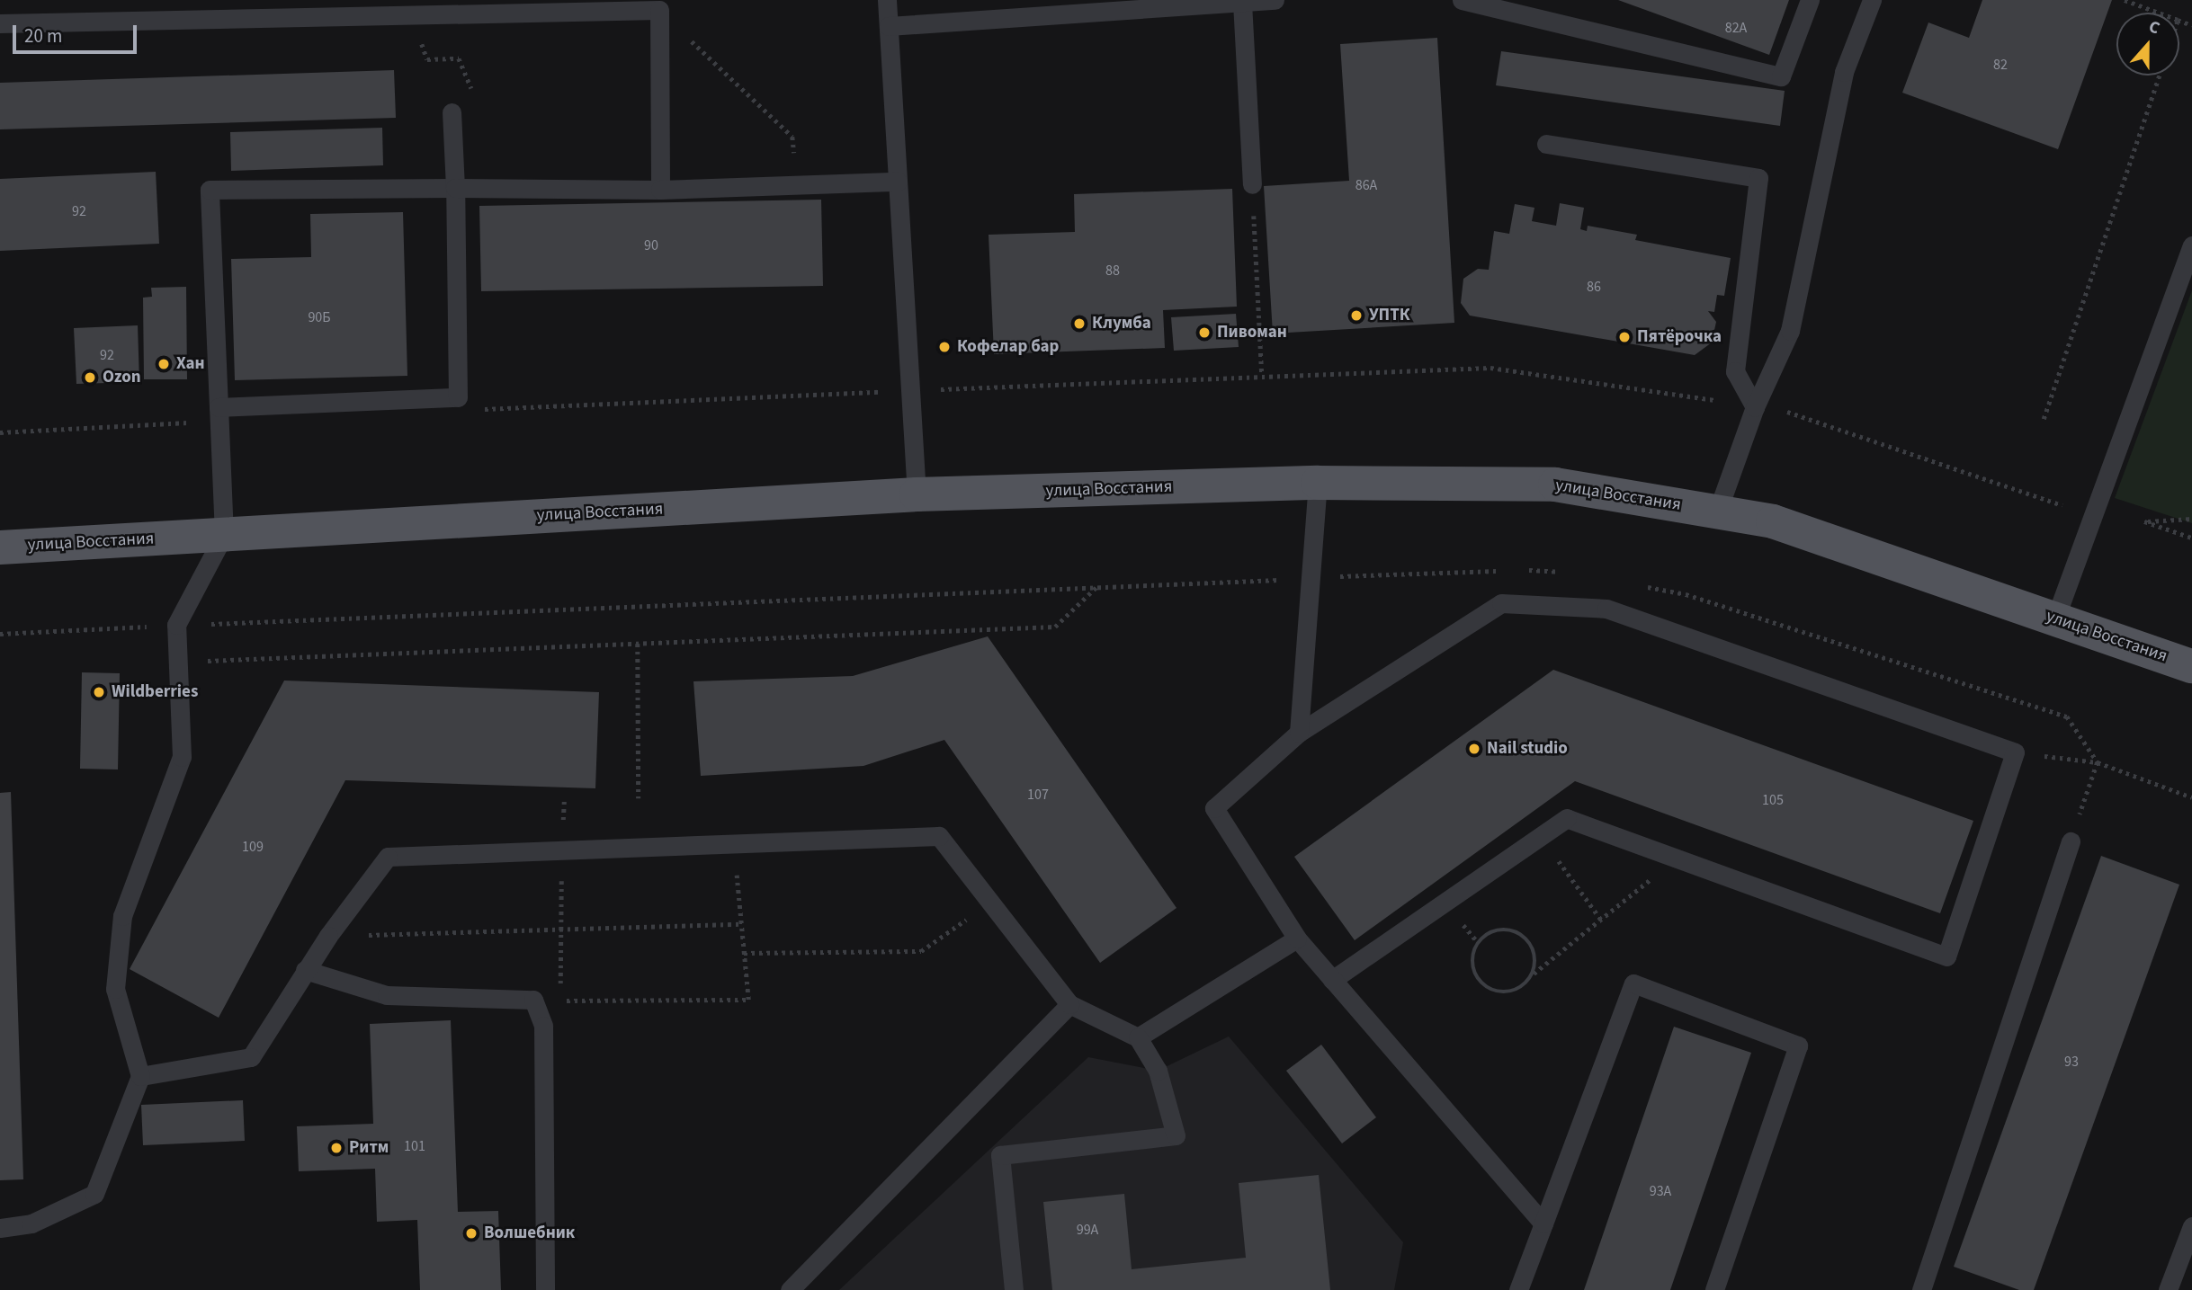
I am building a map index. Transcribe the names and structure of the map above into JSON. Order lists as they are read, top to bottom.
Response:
{
  "streets": {
    "main road": ["улица Восстания"]
  },
  "places": [
    "УПТК",
    "Клумба",
    "Пивоман",
    "Пятёрочка",
    "Кофелар бар",
    "Хан",
    "Ozon",
    "Wildberries",
    "Nail studio",
    "Ритм",
    "Волшебник"
  ],
  "house_numbers": [
    "82А",
    "82",
    "86А",
    "92",
    "90",
    "88",
    "86",
    "90Б",
    "92",
    "107",
    "105",
    "109",
    "93",
    "101",
    "93А",
    "99А"
  ],
  "scale_bar": "20 m",
  "north": "top"
}
